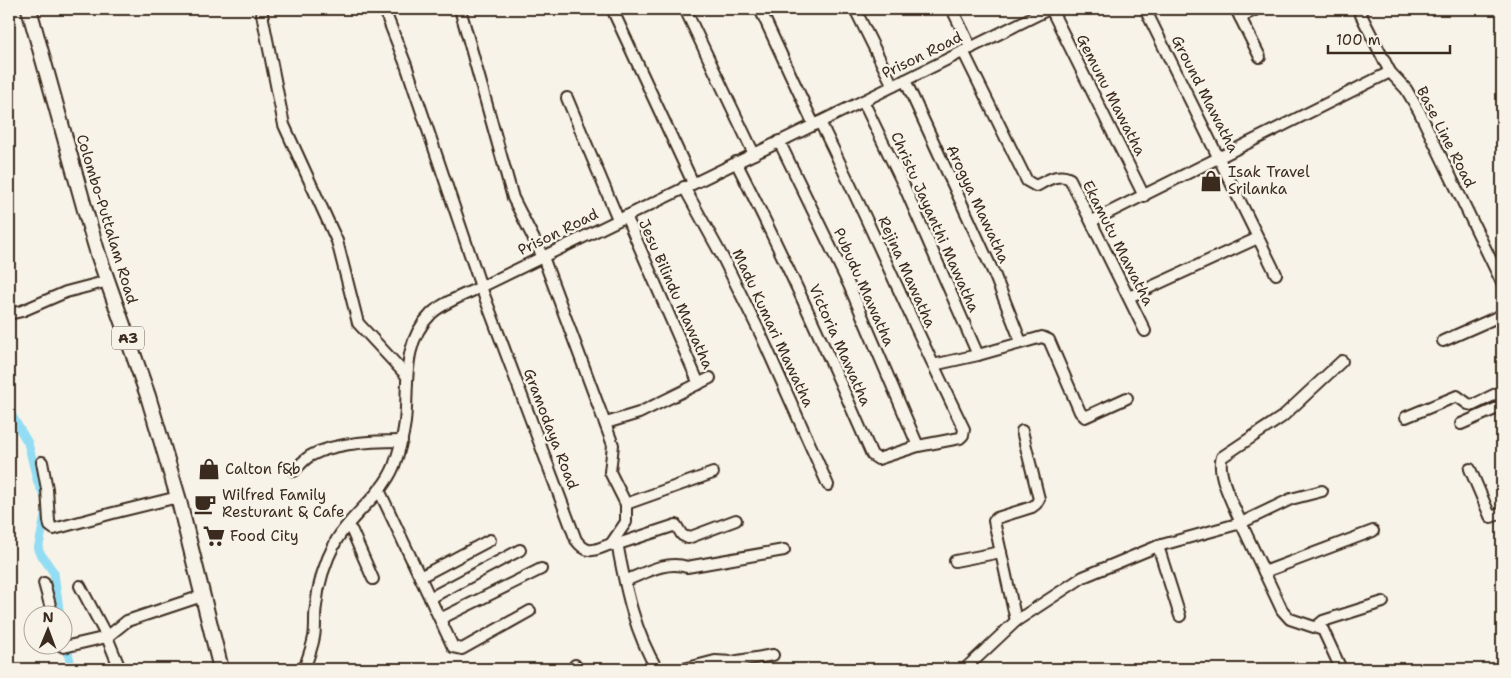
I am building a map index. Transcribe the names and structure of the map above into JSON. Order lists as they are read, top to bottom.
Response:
{
  "streets": {
    "highway": ["Colombo-Puttalam Road", "A3"],
    "street": [
      "Prison Road",
      "Ground Mawatha",
      "Gemunu Mawatha",
      "Base Line Road",
      "Arogya Mawatha",
      "Christu Jayanthi Mawatha",
      "Ekamutu Mawatha",
      "Rejina Mawatha",
      "Pubudu Mawatha",
      "Jesu Bilindu Mawatha",
      "Madu Kumari Mawatha",
      "Victoria Mawatha",
      "Gramodaya Road"
    ]
  },
  "crossings": [
    ["Prison Road", "Gemunu Mawatha"],
    ["Prison Road", "Arogya Mawatha"],
    ["Prison Road", "Christu Jayanthi Mawatha"],
    ["Prison Road", "Ekamutu Mawatha"],
    ["Prison Road", "Rejina Mawatha"],
    ["Prison Road", "Pubudu Mawatha"],
    ["Prison Road", "Jesu Bilindu Mawatha"],
    ["Prison Road", "Madu Kumari Mawatha"],
    ["Prison Road", "Victoria Mawatha"],
    ["Prison Road", "Gramodaya Road"],
    ["Rejina Mawatha", "Victoria Mawatha"],
    ["Pubudu Mawatha", "Victoria Mawatha"]
  ],
  "places": {
    "shop": ["Isak Travel Srilanka", "Calton f&b"],
    "cafe": ["Wilfred Family Resturant & Cafe"],
    "supermarket": ["Food City"]
  },
  "scale_bar": "100 m",
  "north": "top"
}
